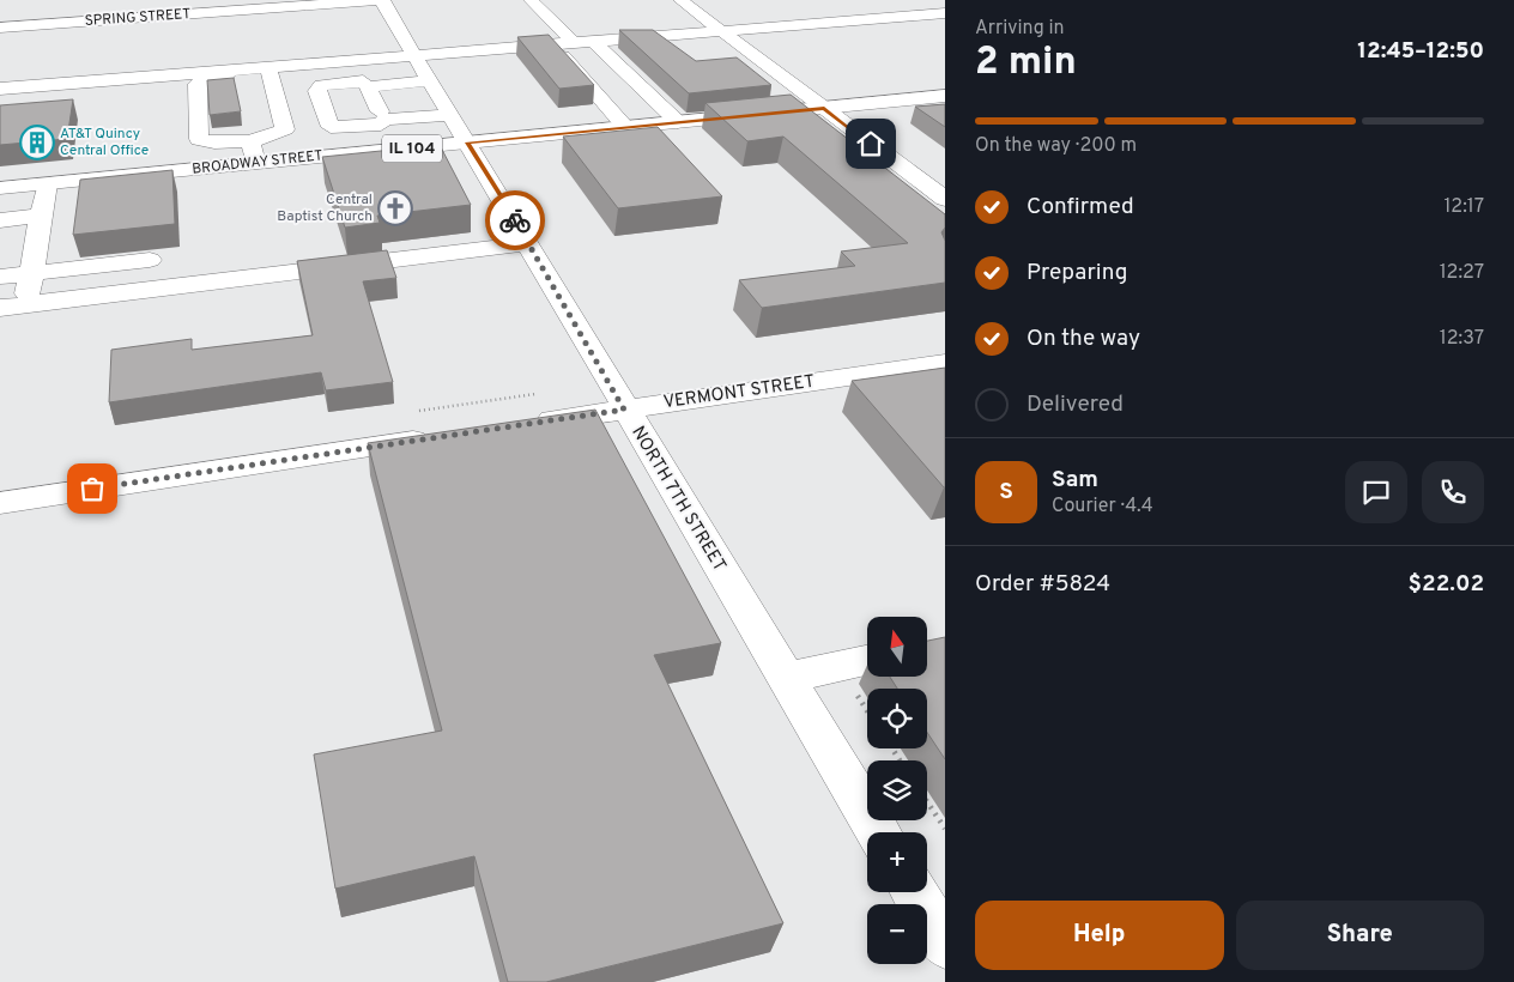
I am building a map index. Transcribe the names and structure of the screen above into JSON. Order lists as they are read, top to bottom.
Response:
{
  "streets": {
    "street": [
      "SPRING STREET",
      "IL 104",
      "BROADWAY STREET",
      "VERMONT STREET",
      "NORTH 7TH STREET"
    ]
  },
  "crossings": [
    ["SPRING STREET", "NORTH 7TH STREET"],
    ["BROADWAY STREET", "NORTH 7TH STREET"],
    ["VERMONT STREET", "NORTH 7TH STREET"]
  ],
  "places": {
    "building": ["AT&T Quincy Central Office"],
    "church": ["Central Baptist Church"]
  },
  "north": "top",
  "page": {
    "heading": ["2 min", "Arriving in", "12:45–12:50"],
    "panel": [
      "Sam",
      "Courier · 4.4",
      "Order #5824",
      "$22.02"
    ],
    "bar": "On the way · 200 m",
    "list": [
      ["Confirmed", "12:17"],
      ["Preparing", "12:27"],
      ["On the way", "12:37"],
      "Delivered"
    ],
    "round": "S",
    "map_buttons": ["+", "−"],
    "buttons": ["Help", "Share"]
  }
}
